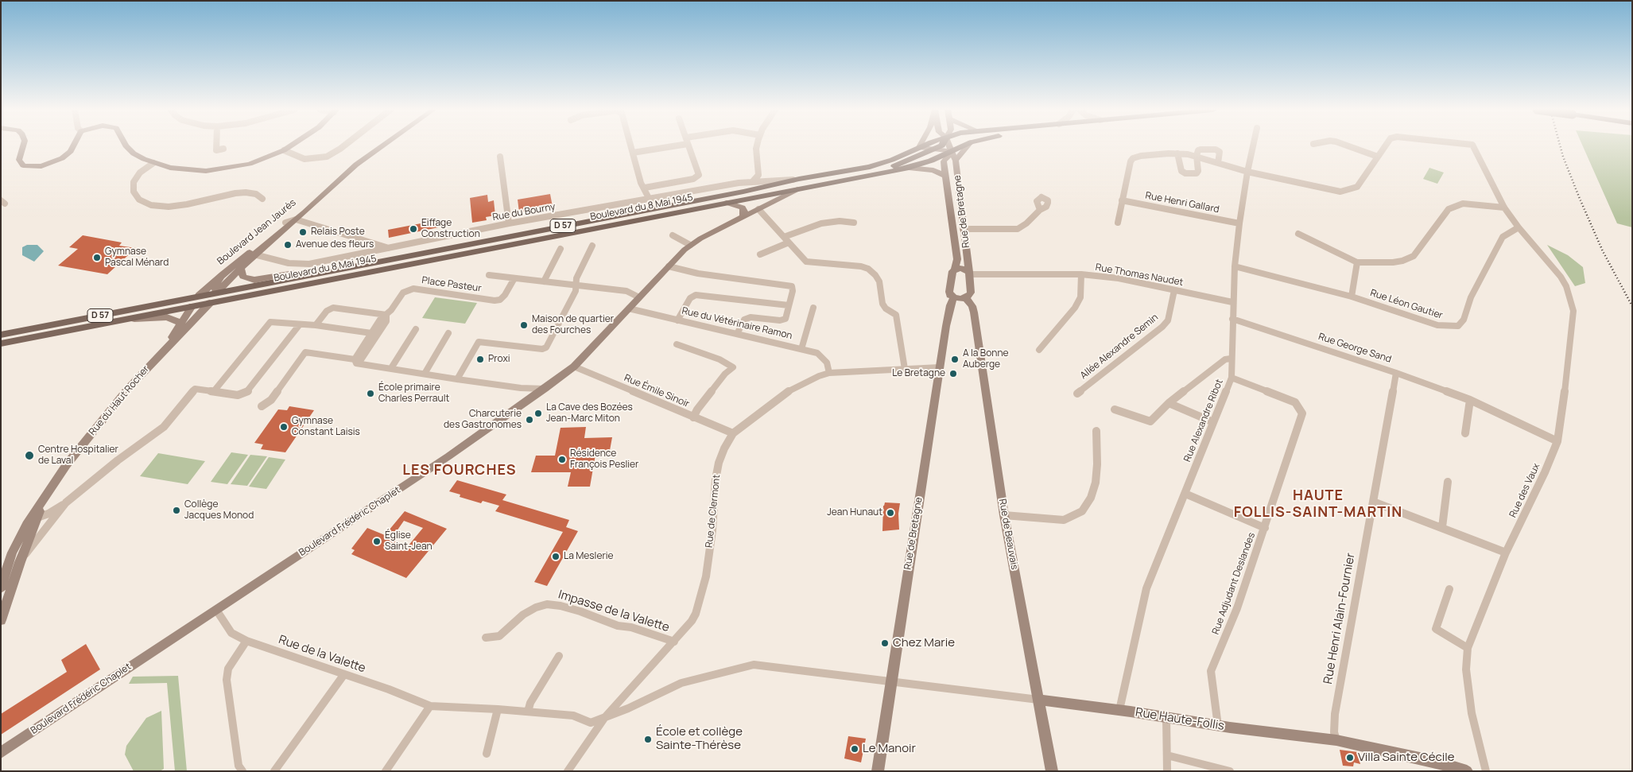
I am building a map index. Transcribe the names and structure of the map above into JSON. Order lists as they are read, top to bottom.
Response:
{
  "streets": {
    "main road": ["Boulevard du 8 Mai 1945", "D 57"],
    "street": [
      "Rue Henri Gallard",
      "Rue de Bretagne",
      "Rue du Bourny",
      "Boulevard Jean Jaurès",
      "Rue Thomas Naudet",
      "Place Pasteur",
      "Rue Léon Gautier",
      "Rue du Vétérinaire Ramon",
      "Allée Alexandre Semin",
      "Rue George Sand",
      "Rue Émile Sinoir",
      "Rue du Haut Rocher",
      "Rue Alexandre Ribot",
      "Rue des Vaux",
      "Rue de Clermont",
      "Boulevard Frédéric Chaplet",
      "Rue de Beauvais",
      "Rue Adjudant Deslandes",
      "Impasse de la Valette",
      "Rue Henri Alain-Fournier",
      "Rue de la Valette",
      "Rue Haute-Follis"
    ]
  },
  "crossings": [
    ["Rue Henri Gallard", "Rue Alexandre Ribot"],
    ["Boulevard du 8 Mai 1945", "Rue de Bretagne"],
    ["Boulevard du 8 Mai 1945", "Rue du Bourny"],
    ["Boulevard du 8 Mai 1945", "Boulevard Jean Jaurès"],
    ["Boulevard du 8 Mai 1945", "Rue du Haut Rocher"],
    ["Boulevard du 8 Mai 1945", "Boulevard Frédéric Chaplet"],
    ["Rue de Bretagne", "Rue Thomas Naudet"],
    ["Rue de Bretagne", "Rue de Clermont"],
    ["Rue de Bretagne", "Rue de Beauvais"],
    ["Rue de Bretagne", "Rue Haute-Follis"],
    ["Rue du Bourny", "Boulevard Jean Jaurès"],
    ["Boulevard Jean Jaurès", "Rue du Haut Rocher"],
    ["Rue Thomas Naudet", "Allée Alexandre Semin"],
    ["Rue Thomas Naudet", "Rue Alexandre Ribot"],
    ["Rue Thomas Naudet", "Rue de Beauvais"],
    ["Rue Léon Gautier", "Rue Alexandre Ribot"],
    ["Rue Léon Gautier", "Rue des Vaux"],
    ["Rue du Vétérinaire Ramon", "Rue de Clermont"],
    ["Rue du Vétérinaire Ramon", "Boulevard Frédéric Chaplet"],
    ["Rue George Sand", "Rue Alexandre Ribot"],
    ["Rue George Sand", "Rue des Vaux"],
    ["Rue George Sand", "Rue Henri Alain-Fournier"],
    ["Rue Émile Sinoir", "Rue de Clermont"],
    ["Rue Émile Sinoir", "Boulevard Frédéric Chaplet"],
    ["Rue Alexandre Ribot", "Rue Adjudant Deslandes"],
    ["Rue Alexandre Ribot", "Rue Haute-Follis"],
    ["Rue de Clermont", "Impasse de la Valette"],
    ["Rue de Clermont", "Rue de la Valette"],
    ["Rue de Clermont", "Rue Haute-Follis"],
    ["Boulevard Frédéric Chaplet", "Rue de la Valette"],
    ["Rue de Beauvais", "Rue Haute-Follis"],
    ["Rue Adjudant Deslandes", "Rue Haute-Follis"],
    ["Rue Henri Alain-Fournier", "Rue Haute-Follis"],
    ["Rue de la Valette", "Rue Haute-Follis"]
  ],
  "districts": ["LES FOURCHES", "HAUTE FOLLIS-SAINT-MARTIN"],
  "places": [
    "Eiffage Construction",
    "Relais Poste",
    "Avenue des fleurs",
    "Gymnase Pascal Ménard",
    "Maison de quartier des Fourches",
    "Proxi",
    "A la Bonne Auberge",
    "Le Bretagne",
    "École primaire Charles Perrault",
    "La Cave des Bozées Jean-Marc Miton",
    "Charcuterie des Gastronomes",
    "Gymnase Constant Laisis",
    "Centre Hospitalier de Laval",
    "Résidence François Peslier",
    "Collège Jacques Monod",
    "Jean Hunaut",
    "Église Saint-Jean",
    "La Meslerie",
    "Chez Marie",
    "École et collège Sainte-Thérèse",
    "Le Manoir",
    "Villa Sainte Cécile"
  ]
}
